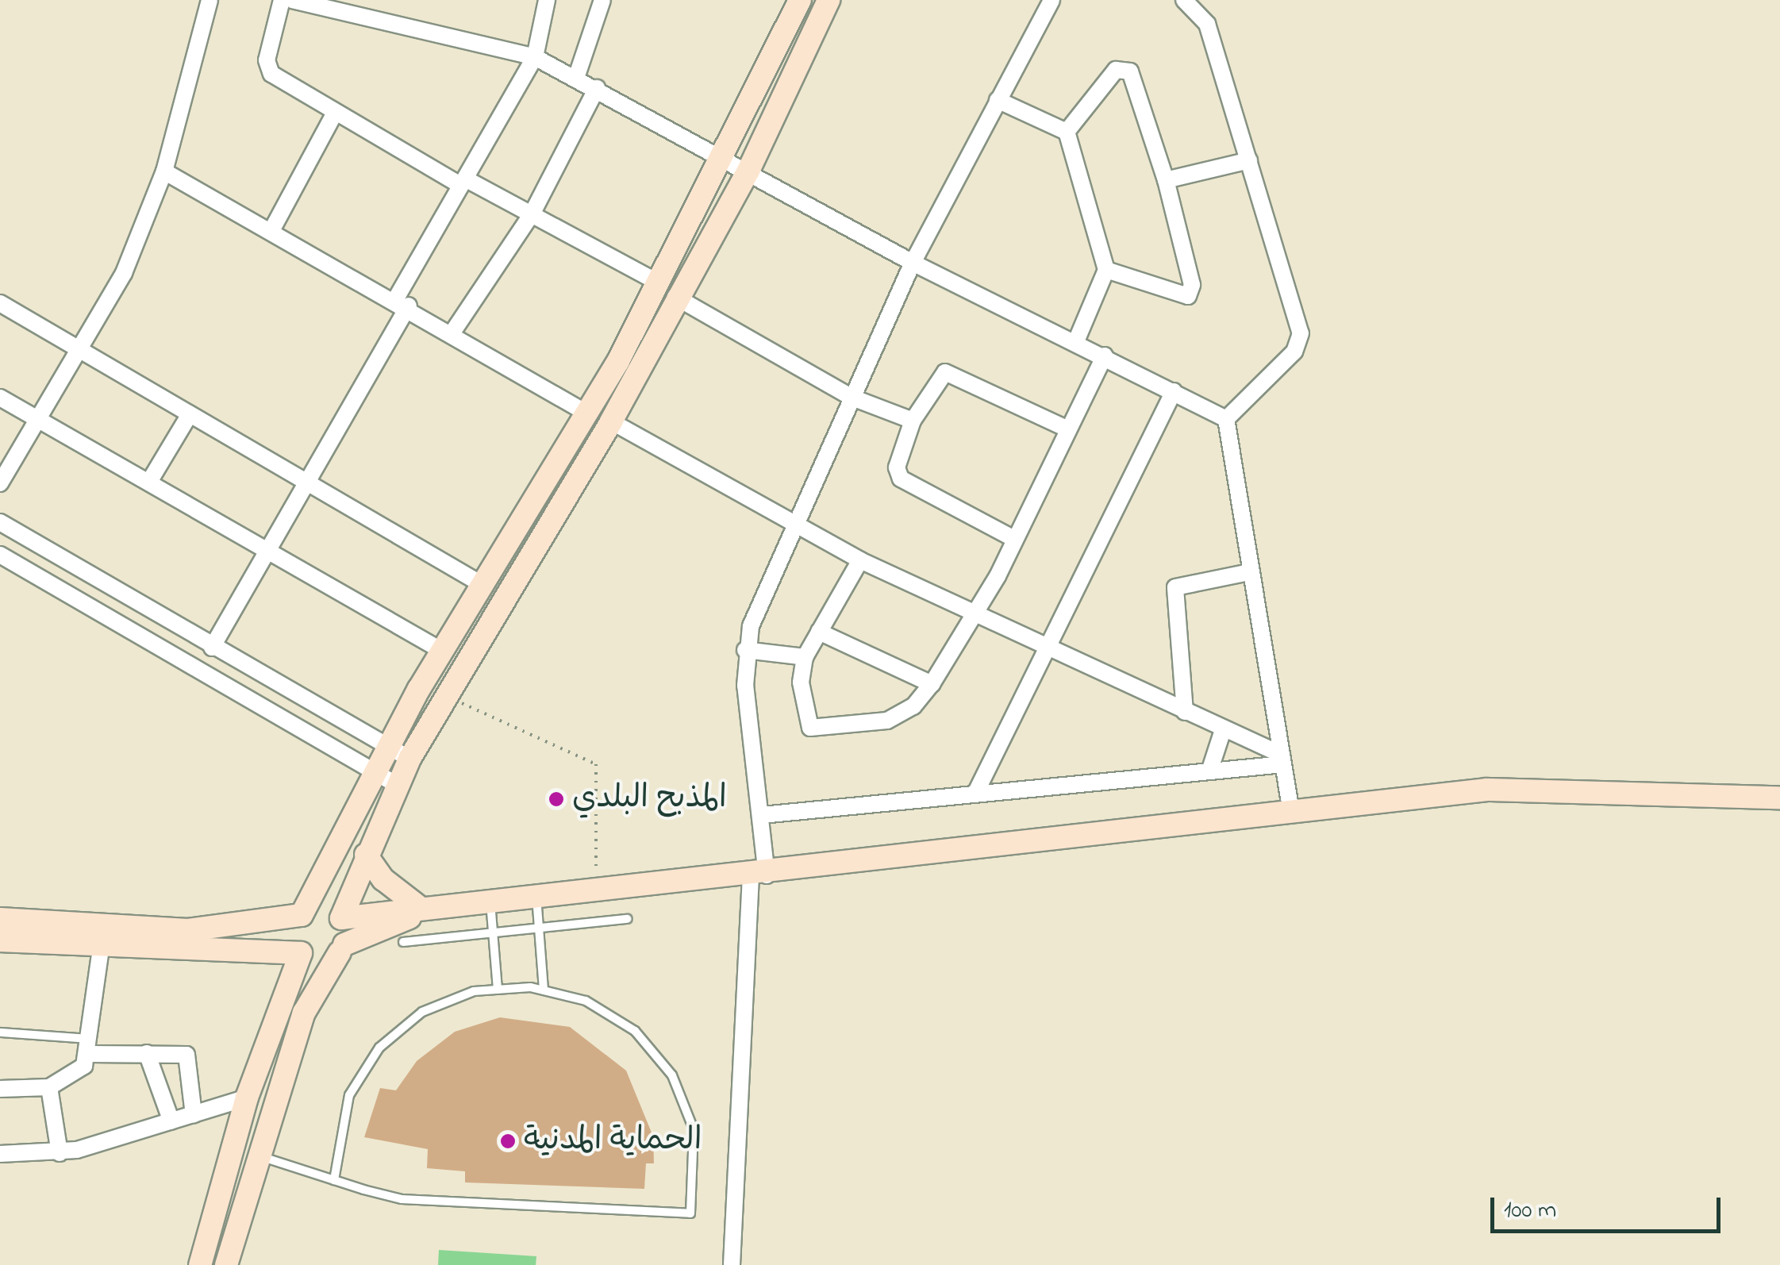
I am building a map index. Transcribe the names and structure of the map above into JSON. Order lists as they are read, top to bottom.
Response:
{
  "places": ["المذبح البلدي", "الحماية المدنية"],
  "scale_bar": "100 m"
}
